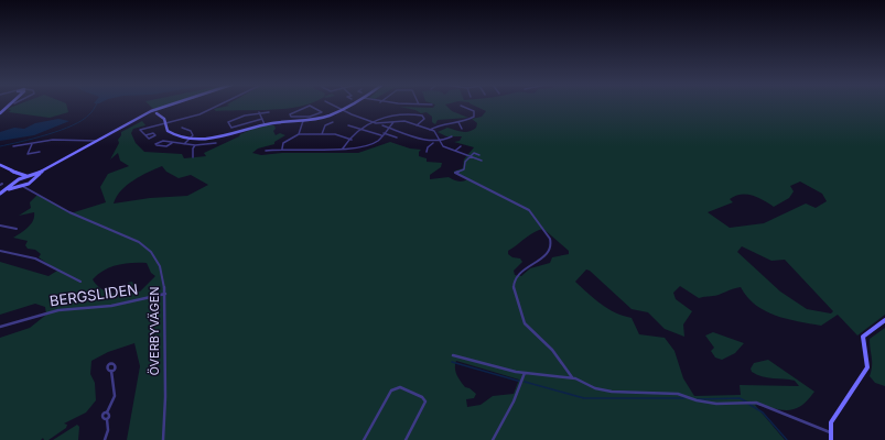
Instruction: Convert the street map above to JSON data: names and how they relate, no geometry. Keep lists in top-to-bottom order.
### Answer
{
  "streets": {
    "street": ["BERGSLIDEN", "ÖVERBYVÄGEN"]
  },
  "crossings": [
    ["BERGSLIDEN", "ÖVERBYVÄGEN"]
  ]
}
